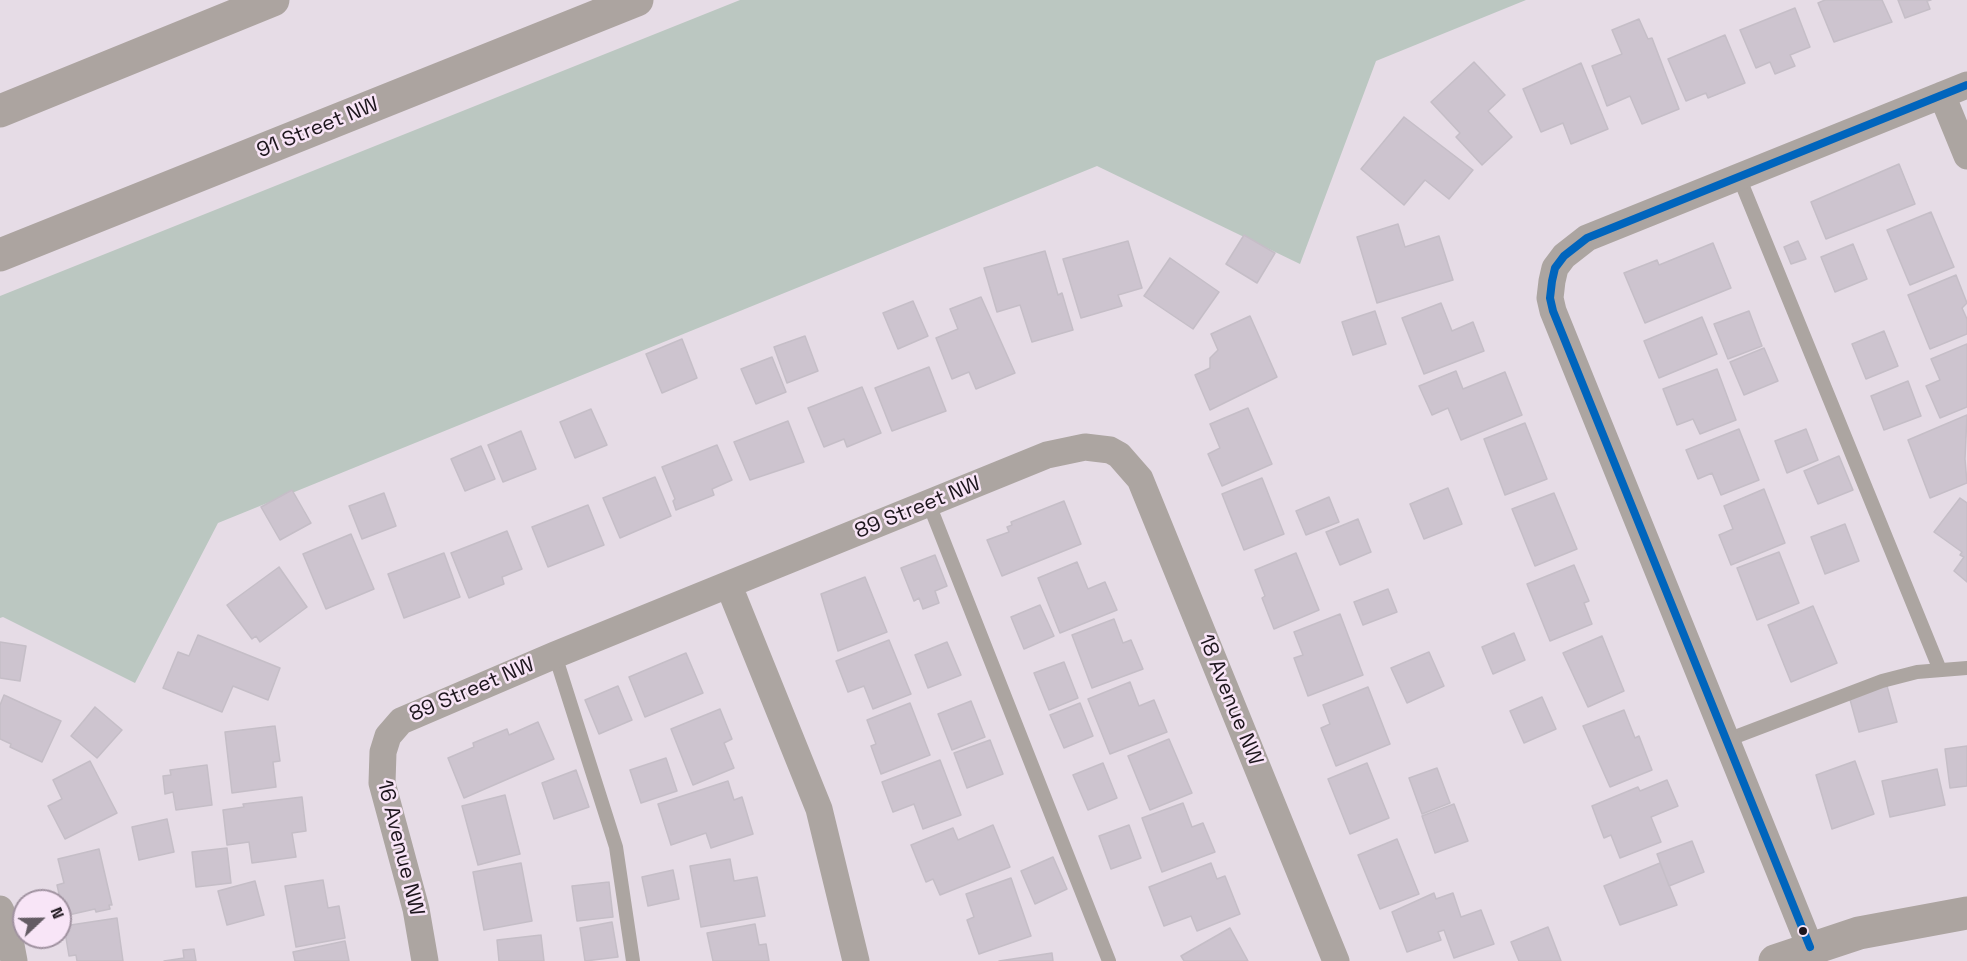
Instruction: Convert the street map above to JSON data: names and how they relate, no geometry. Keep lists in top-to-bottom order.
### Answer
{
  "streets": {
    "main road": ["91 Street NW"],
    "street": ["89 Street NW", "18 Avenue NW", "16 Avenue NW"]
  },
  "crossings": [
    ["89 Street NW", "18 Avenue NW"],
    ["89 Street NW", "16 Avenue NW"]
  ],
  "north": "right"
}
